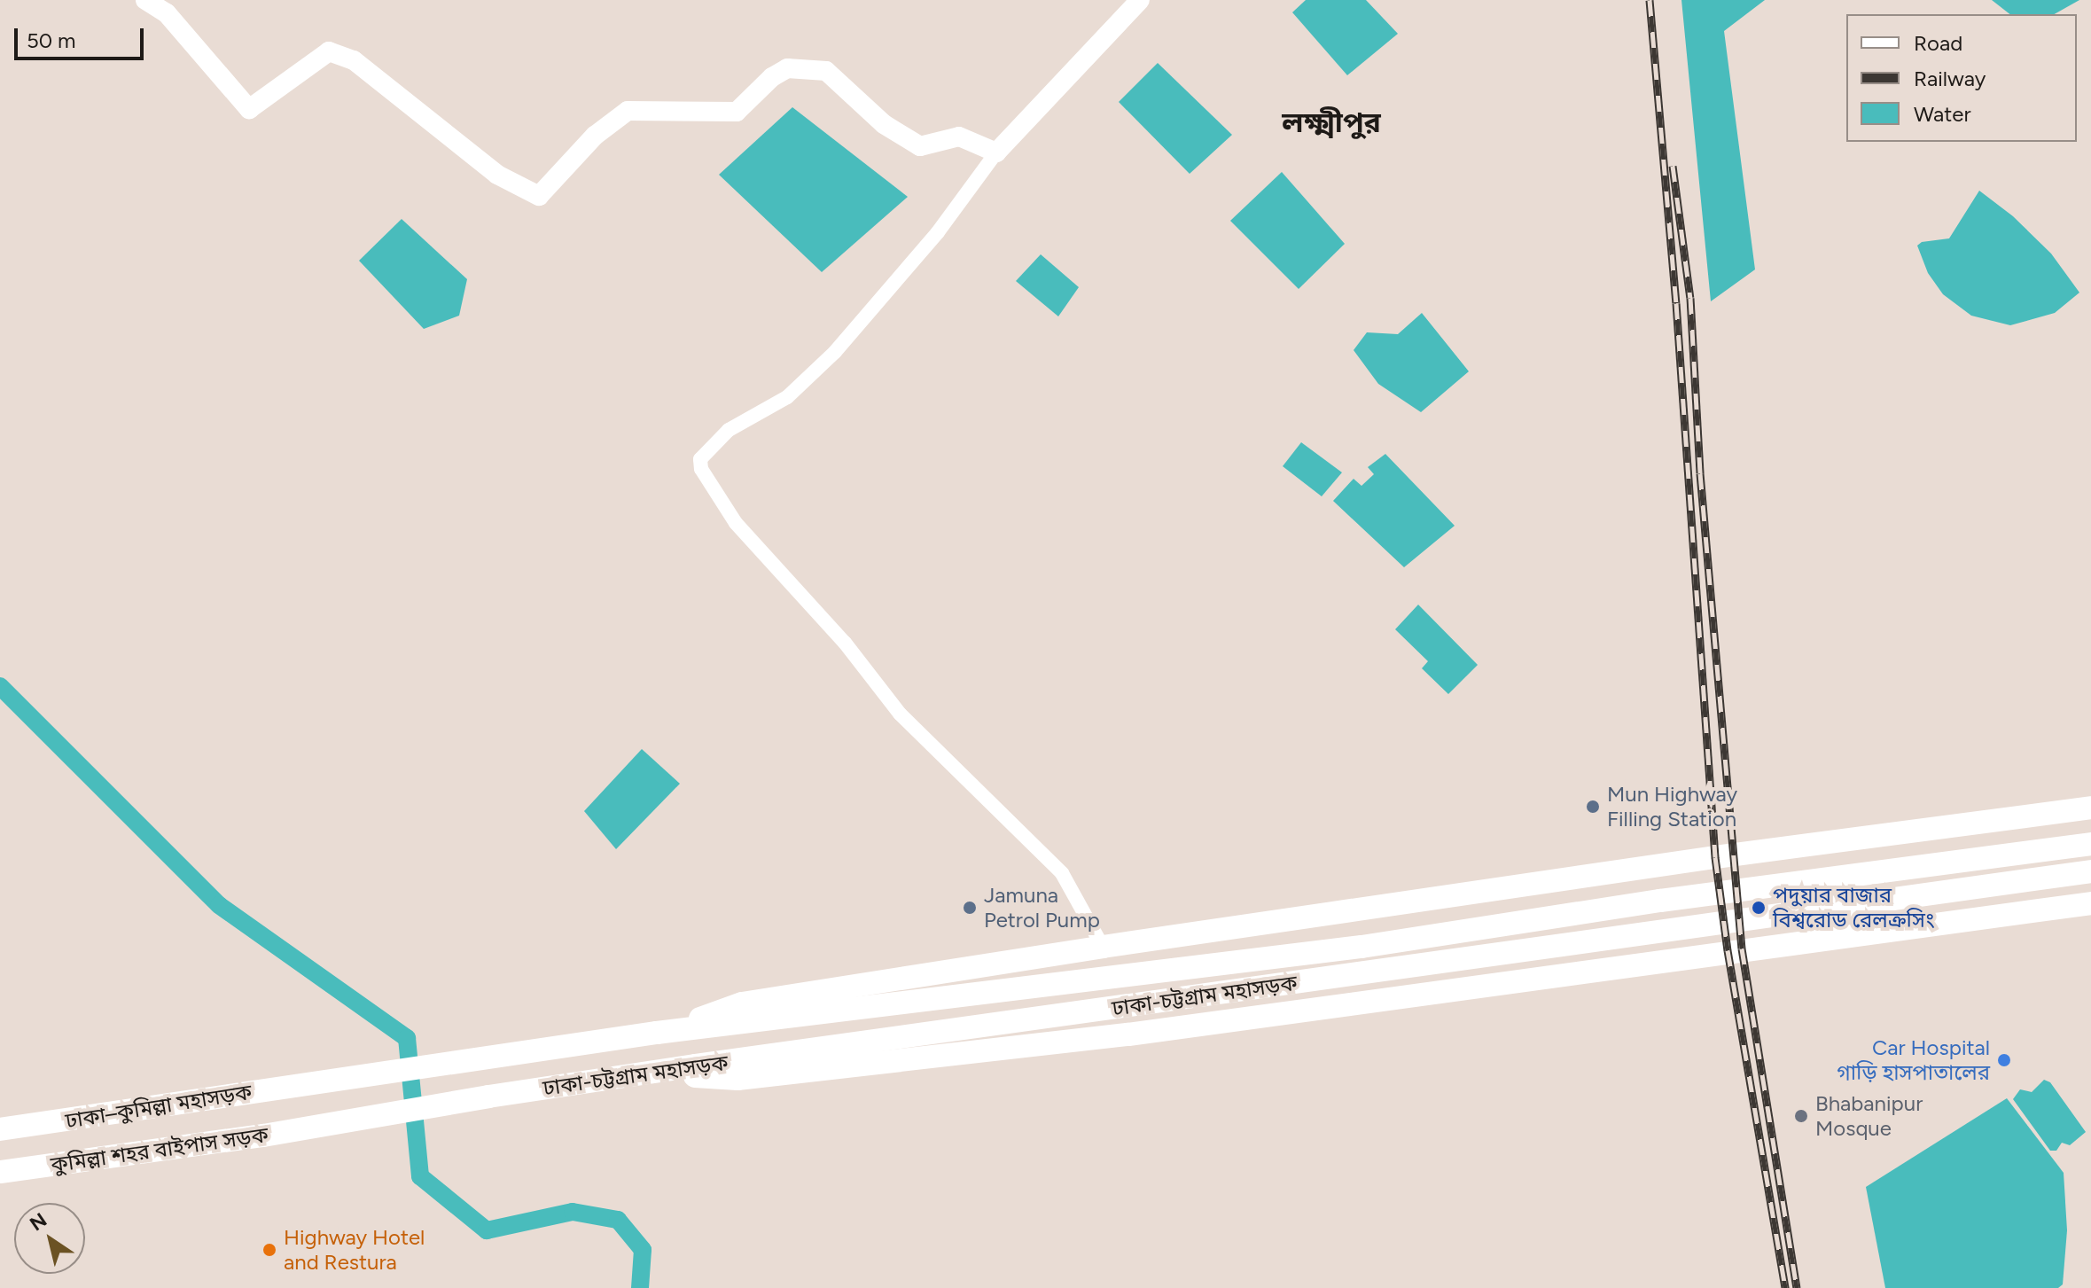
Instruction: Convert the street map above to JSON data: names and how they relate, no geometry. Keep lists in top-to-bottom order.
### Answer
{
  "streets": {
    "highway": ["ঢাকা-চট্টগ্রাম মহাসড়ক", "ঢাকা–কুমিল্লা মহাসড়ক", "কুমিল্লা শহর বাইপাস সড়ক"]
  },
  "crossings": [
    ["ঢাকা-চট্টগ্রাম মহাসড়ক", "ঢাকা–কুমিল্লা মহাসড়ক"],
    ["ঢাকা-চট্টগ্রাম মহাসড়ক", "কুমিল্লা শহর বাইপাস সড়ক"]
  ],
  "districts": ["লক্ষ্মীপুর"],
  "places": [
    "Mun Highway Filling Station",
    "Jamuna Petrol Pump",
    "পদুয়ার বাজার বিশ্বরোড রেলক্রসিং",
    "Car Hospital গাড়ি হাসপাতালের",
    "Bhabanipur Mosque",
    "Highway Hotel and Restura"
  ],
  "legend": ["Road", "Railway", "Water"],
  "scale_bar": "50 m",
  "north": "top left"
}
